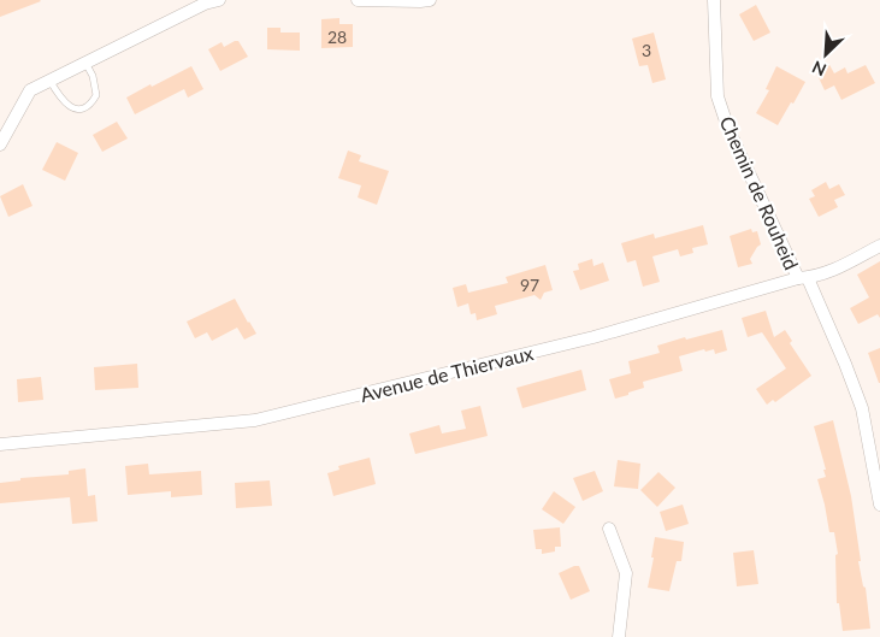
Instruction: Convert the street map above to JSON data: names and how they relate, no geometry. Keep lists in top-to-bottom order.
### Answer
{
  "streets": {
    "street": ["Chemin de Rouheid", "Avenue de Thiervaux"]
  },
  "crossings": [
    ["Chemin de Rouheid", "Avenue de Thiervaux"]
  ],
  "house_numbers": ["28", "3", "97"],
  "north": "bottom left"
}
